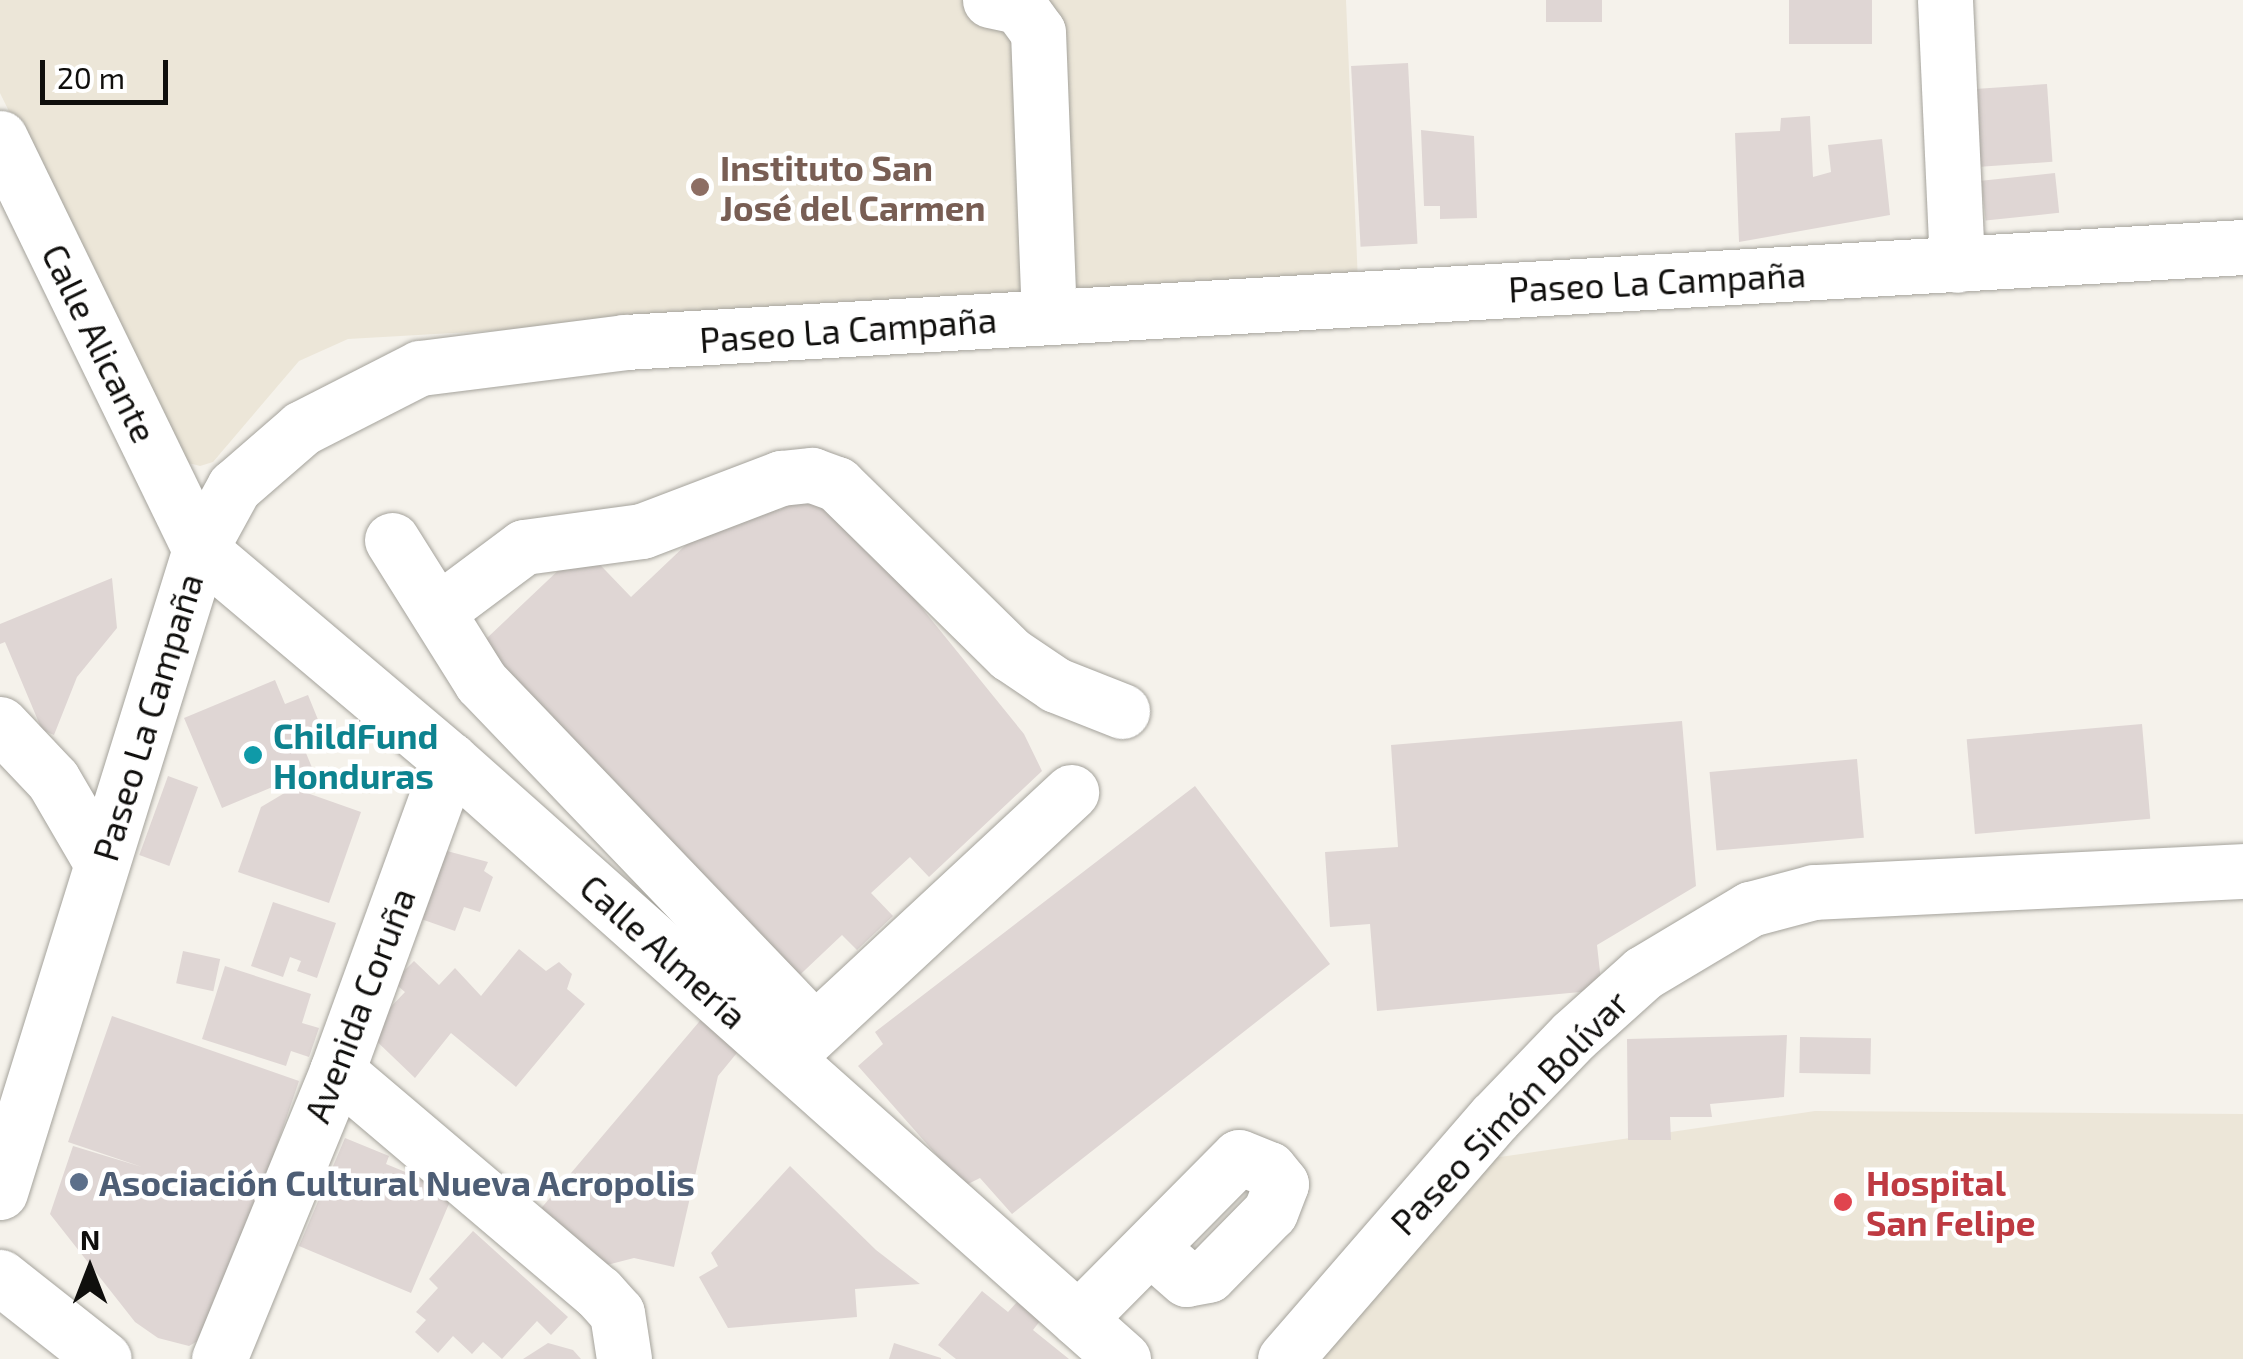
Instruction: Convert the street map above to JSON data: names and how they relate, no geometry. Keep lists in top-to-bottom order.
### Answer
{
  "streets": {
    "street": [
      "Paseo La Campaña",
      "Calle Alicante",
      "Calle Almería",
      "Avenida Coruña",
      "Paseo Simón Bolívar"
    ]
  },
  "crossings": [
    ["Paseo La Campaña", "Calle Alicante"],
    ["Paseo La Campaña", "Calle Almería"],
    ["Calle Alicante", "Calle Almería"],
    ["Calle Almería", "Avenida Coruña"]
  ],
  "places": [
    "Instituto San José del Carmen",
    "ChildFund Honduras",
    "Asociación Cultural Nueva Acropolis",
    "Hospital San Felipe"
  ],
  "scale_bar": "20 m",
  "north": "top"
}
